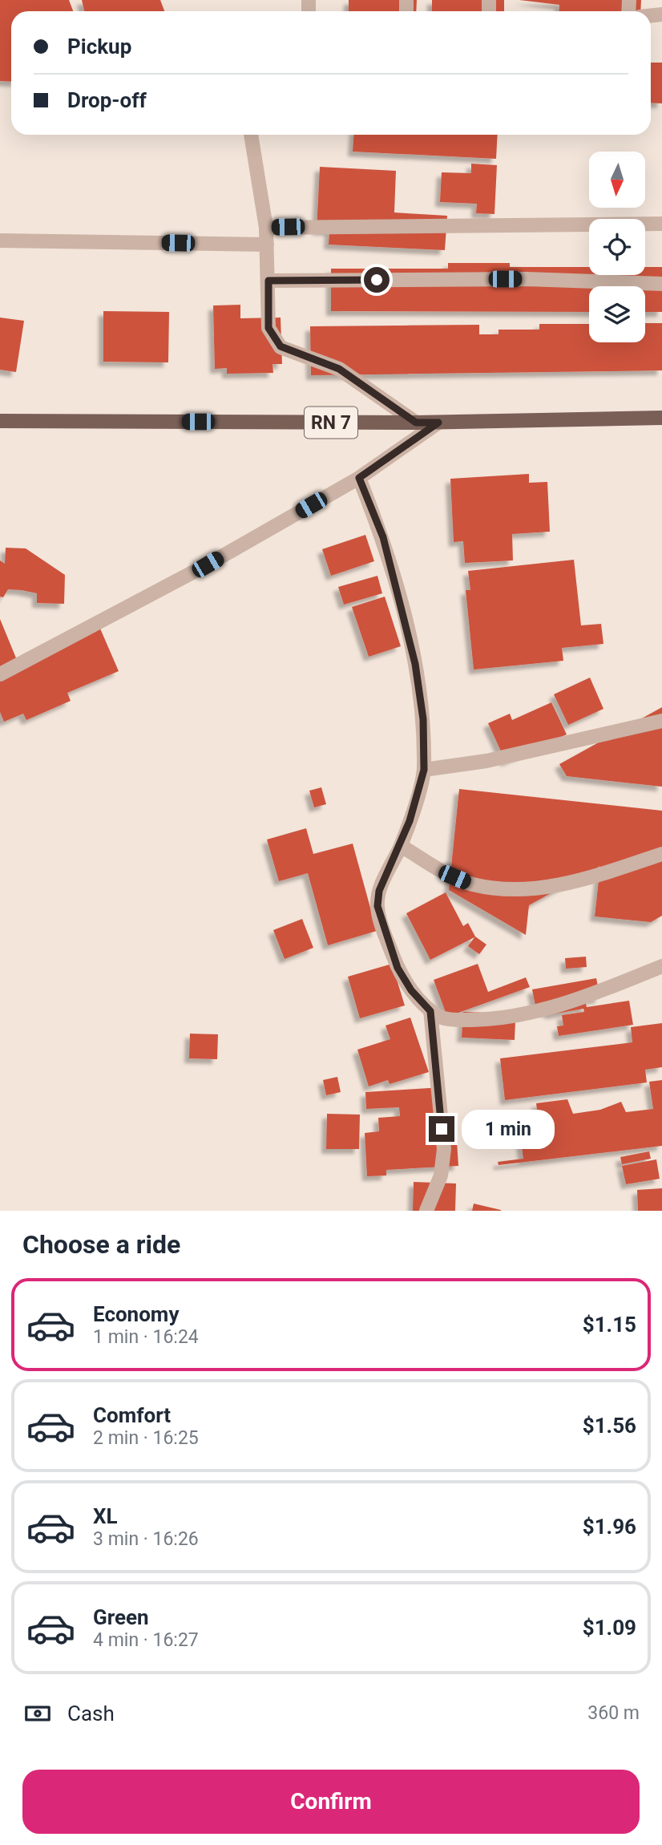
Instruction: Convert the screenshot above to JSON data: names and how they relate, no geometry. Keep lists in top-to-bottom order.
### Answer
{
  "streets": {
    "main road": ["RN 7"]
  },
  "north": "bottom",
  "page": {
    "banner": ["Pickup", "Drop-off"],
    "bubble": "1 min",
    "heading": "Choose a ride",
    "list": [
      {
        "name": "Economy",
        "note": "1 min · 16:24",
        "value": "$1.15"
      },
      {
        "name": "Comfort",
        "note": "2 min · 16:25",
        "value": "$1.56"
      },
      {
        "name": "XL",
        "note": "3 min · 16:26",
        "value": "$1.96"
      },
      {
        "name": "Green",
        "note": "4 min · 16:27",
        "value": "$1.09"
      }
    ],
    "pay": ["Cash", "360 m"],
    "buttons": "Confirm"
  }
}
